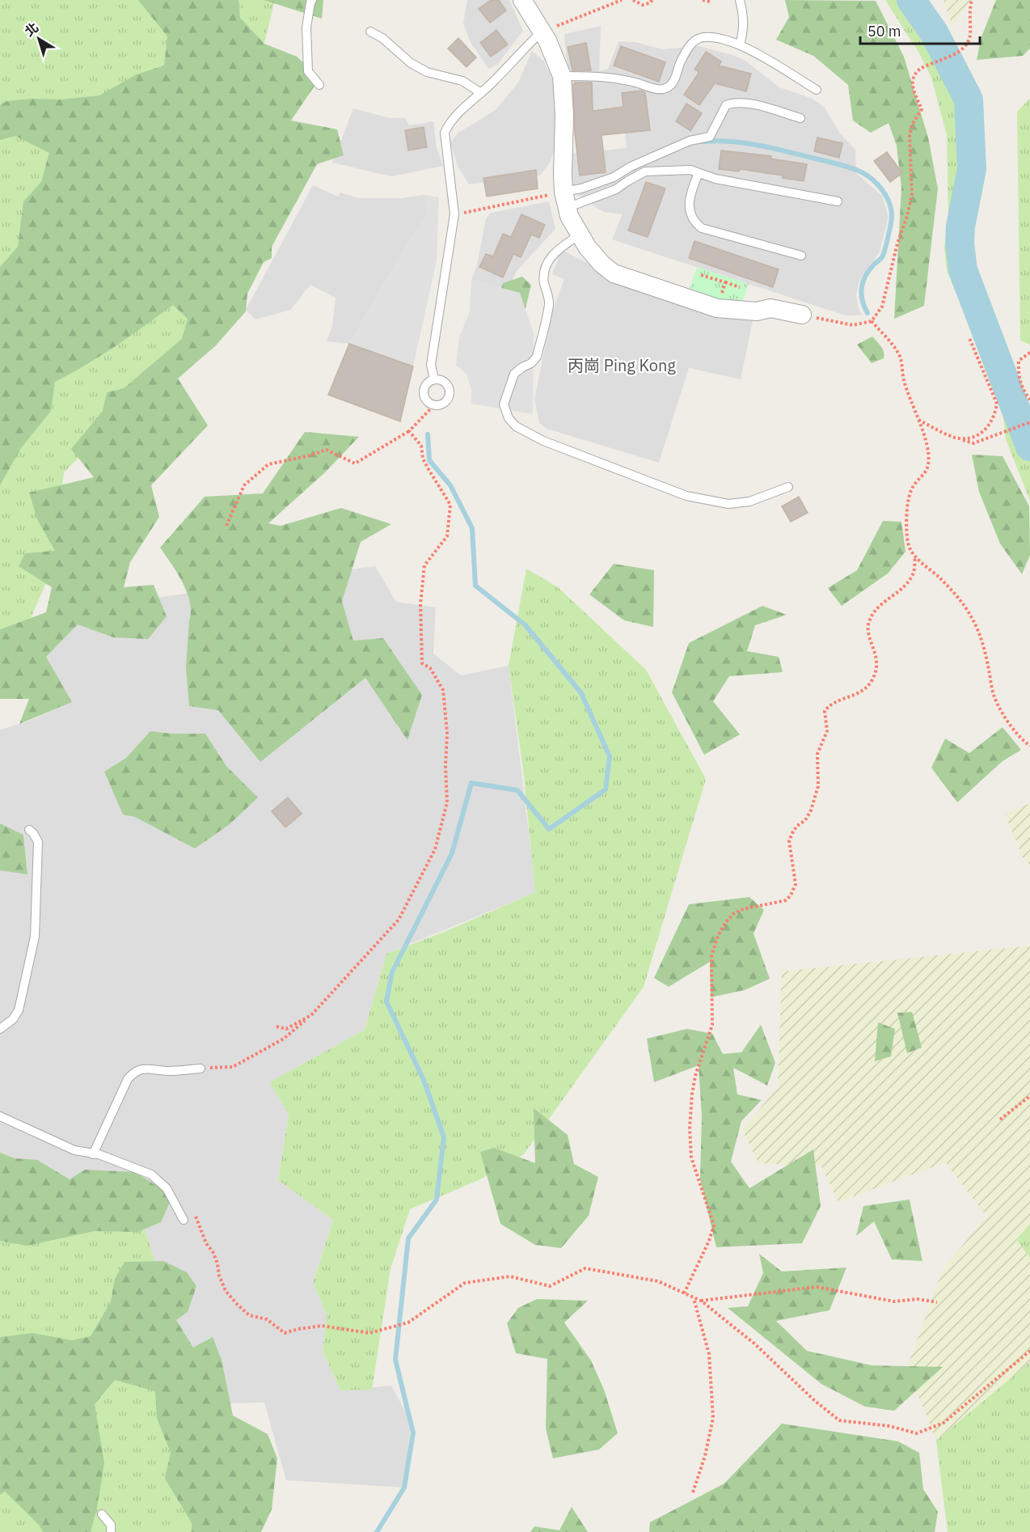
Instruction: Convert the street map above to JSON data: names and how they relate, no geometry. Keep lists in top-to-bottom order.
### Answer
{
  "districts": ["丙崗 Ping Kong"],
  "scale_bar": "50 m",
  "north": "top left"
}
